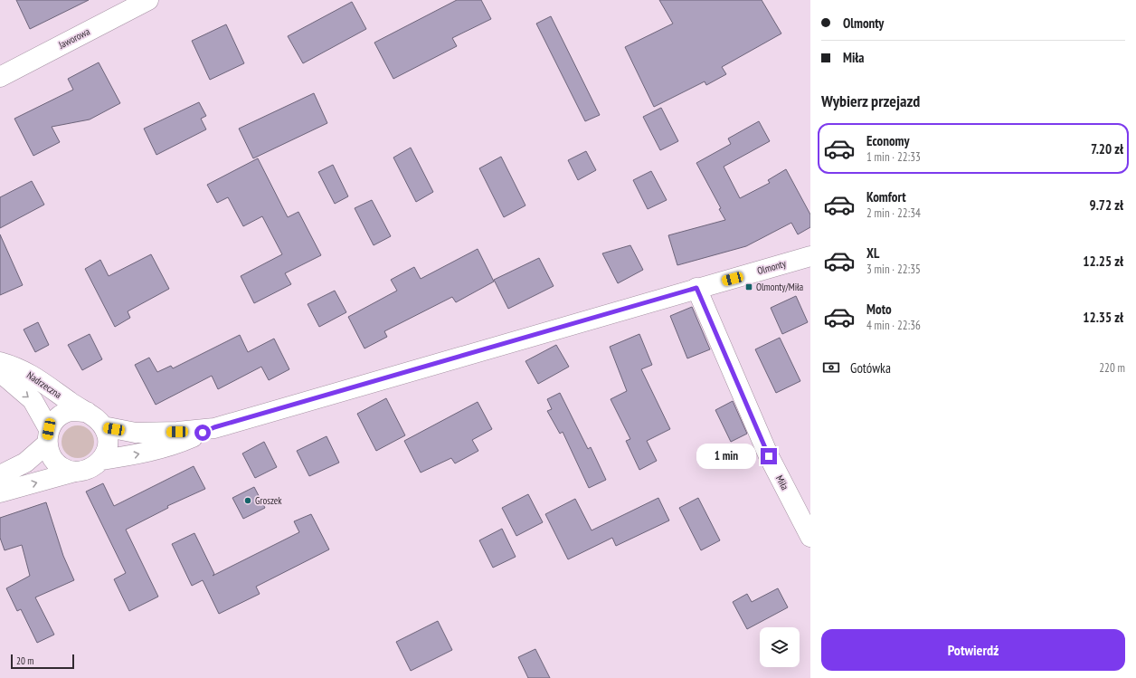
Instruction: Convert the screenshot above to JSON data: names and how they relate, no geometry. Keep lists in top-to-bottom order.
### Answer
{
  "streets": {
    "street": [
      "Jaworowa",
      "Olmonty",
      "Nadrzeczna",
      "Miła"
    ]
  },
  "crossings": [
    ["Olmonty", "Nadrzeczna"],
    ["Olmonty", "Miła"]
  ],
  "places": {
    "transit": ["Olmonty/Miła"],
    "other": ["Groszek"]
  },
  "scale_bar": "20 m",
  "page": {
    "banner": ["Olmonty", "Miła"],
    "heading": "Wybierz przejazd",
    "list": [
      {
        "name": "Economy",
        "note": "1 min · 22:33",
        "value": "7.20 zł"
      },
      {
        "name": "Komfort",
        "note": "2 min · 22:34",
        "value": "9.72 zł"
      },
      {
        "name": "XL",
        "note": "3 min · 22:35",
        "value": "12.25 zł"
      },
      {
        "name": "Moto",
        "note": "4 min · 22:36",
        "value": "12.35 zł"
      }
    ],
    "pay": ["Gotówka", "220 m"],
    "bubble": "1 min",
    "buttons": "Potwierdź",
    "scale": "20 m"
  }
}
